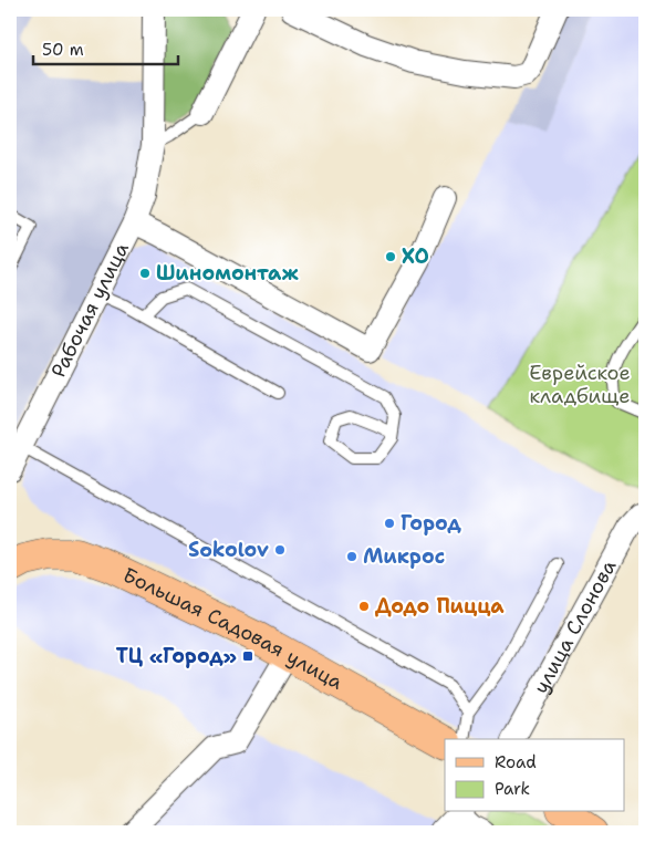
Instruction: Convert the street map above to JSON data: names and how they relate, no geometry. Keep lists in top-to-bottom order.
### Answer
{
  "streets": {
    "main road": ["Большая Садовая улица"],
    "street": ["Рабочая улица", "улица Слонова"]
  },
  "parks": ["Еврейское кладбище"],
  "places": {
    "other": [
      "ХО",
      "Шиномонтаж",
      "Город",
      "Sokolov",
      "Микрос",
      "Додо Пицца"
    ],
    "transit": ["ТЦ «Город»"]
  },
  "legend": ["Road", "Park"],
  "scale_bar": "50 m"
}
